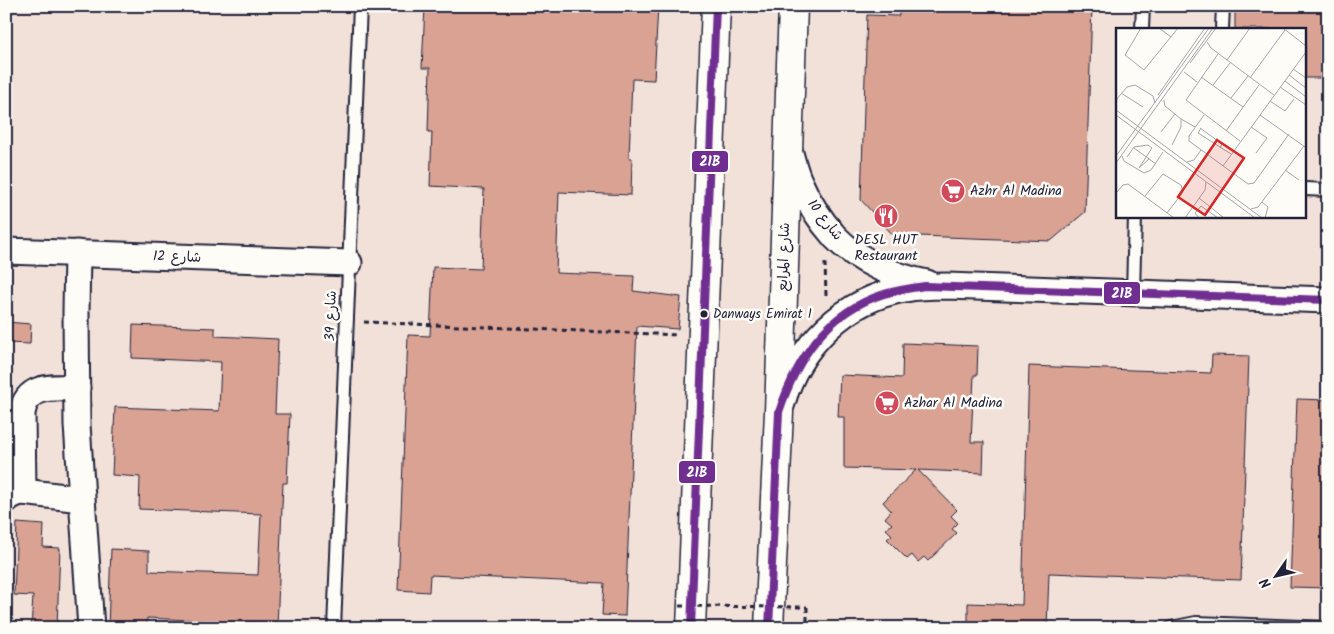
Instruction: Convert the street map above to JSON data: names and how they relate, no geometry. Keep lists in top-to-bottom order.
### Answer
{
  "streets": {
    "main road": ["شارع المرابع"],
    "street": ["شارع 10", "شارع 12"],
    "lane": ["شارع 39"]
  },
  "crossings": [
    ["شارع 10", "شارع المرابع"],
    ["شارع 12", "شارع 39"]
  ],
  "places": {
    "supermarket": ["Azhr Al Madina", "Azhar Al Madina"],
    "restaurant": ["DESL HUT Restaurant"],
    "other": ["Danways Emirat 1"]
  },
  "lines": ["transit line 21B"],
  "north": "bottom left"
}
